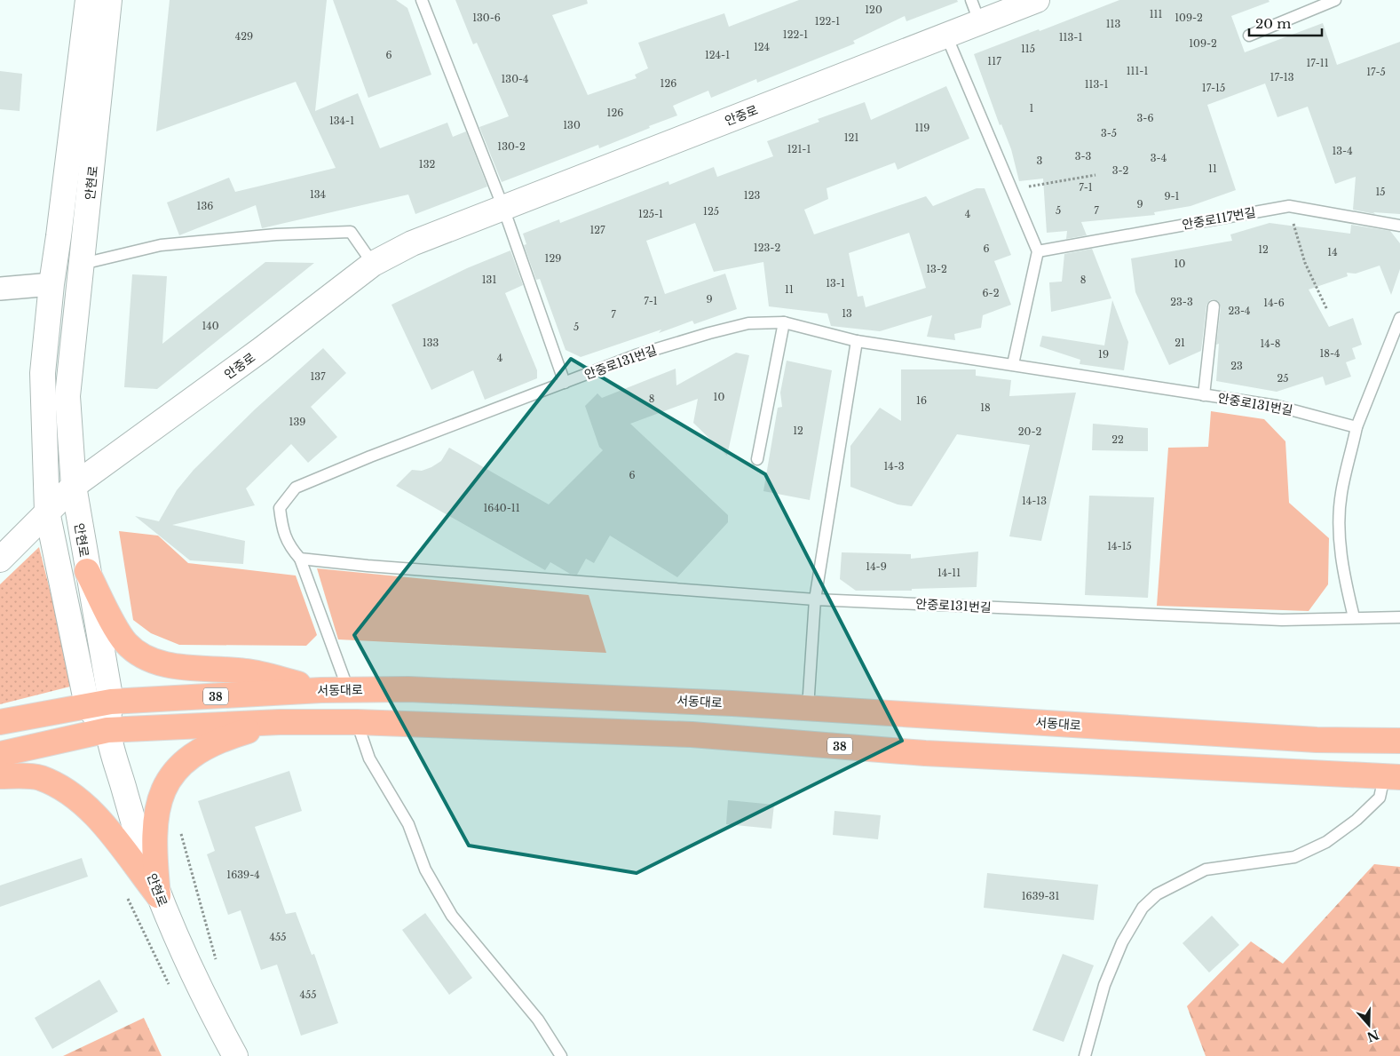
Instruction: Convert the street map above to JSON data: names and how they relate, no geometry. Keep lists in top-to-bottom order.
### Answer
{
  "streets": {
    "main road": [
      "안중로",
      "안현로",
      "서동대로",
      "38"
    ],
    "lane": ["안중로117번길", "안중로131번길"]
  },
  "crossings": [
    ["안중로", "안현로"],
    ["안현로", "서동대로"],
    ["안현로", "38"]
  ],
  "house_numbers": [
    "120",
    "111",
    "130-6",
    "109-2",
    "122-1",
    "113",
    "122-1",
    "429",
    "113-1",
    "109-2",
    "124",
    "115",
    "6",
    "124-1",
    "117",
    "17-11",
    "111-1",
    "17-5",
    "17-13",
    "130-4",
    "126",
    "113-1",
    "17-15",
    "1",
    "126",
    "3-6",
    "134-1",
    "130",
    "119",
    "3-5",
    "121",
    "130-2",
    "121-1",
    "13-4",
    "3-3",
    "3-4",
    "3",
    "132",
    "11",
    "3-2",
    "7-1",
    "15",
    "134",
    "123",
    "9-1",
    "9",
    "136",
    "5",
    "7",
    "125",
    "125-1",
    "4",
    "127",
    "123-2",
    "6",
    "12",
    "14",
    "129",
    "10",
    "13-2",
    "131",
    "8",
    "13-1",
    "11",
    "6-2",
    "9",
    "7-1",
    "23-3",
    "14-6",
    "23-4",
    "13",
    "7",
    "140",
    "5",
    "133",
    "21",
    "14-8",
    "18-4",
    "19",
    "4",
    "23",
    "137",
    "25",
    "10",
    "8",
    "16",
    "18",
    "139",
    "12",
    "20-2",
    "22",
    "14-3",
    "6",
    "14-13",
    "1640-11",
    "14-15",
    "14-9",
    "14-11",
    "1639-4",
    "1639-31",
    "455",
    "455"
  ],
  "scale_bar": "20 m",
  "north": "bottom"
}
